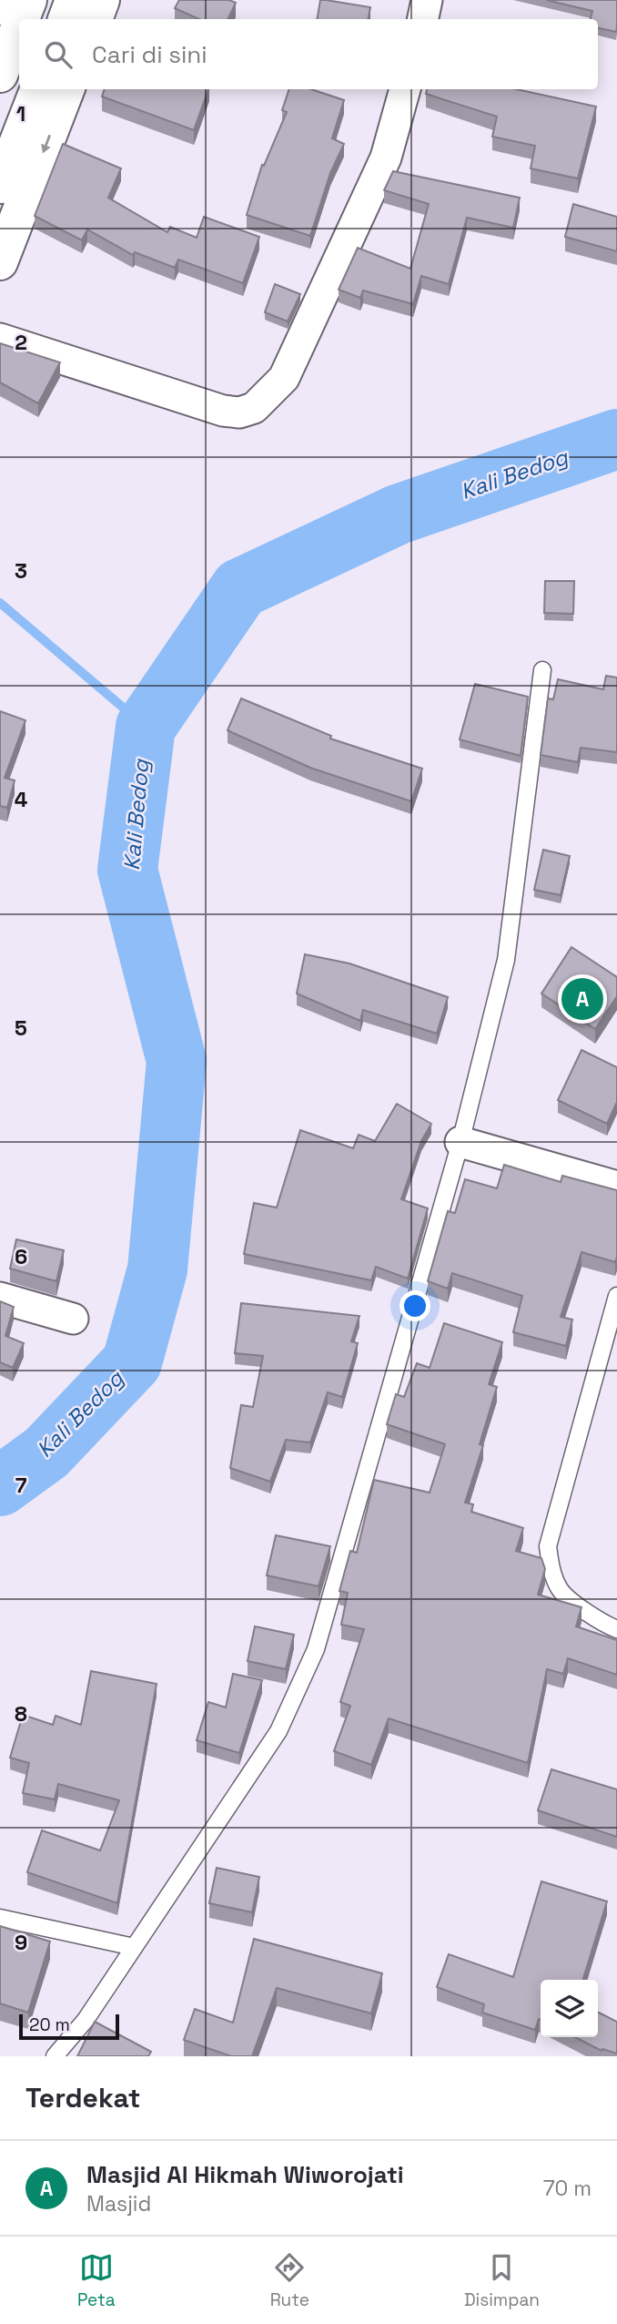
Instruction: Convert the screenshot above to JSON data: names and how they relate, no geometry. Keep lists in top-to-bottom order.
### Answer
{
  "water": ["Kali Bedog"],
  "scale_bar": "20 m",
  "page": {
    "search": "Cari di sini",
    "pins": "A",
    "scale": "20 m",
    "heading": "Terdekat",
    "list": [
      {
        "mark": "A",
        "name": "Masjid Al Hikmah Wiworojati",
        "note": "Masjid",
        "value": "70 m"
      }
    ],
    "nav": ["Peta", "Rute", "Disimpan"]
  },
  "grid": {
    "rows": [
      "1",
      "2",
      "3",
      "4",
      "5",
      "6",
      "7",
      "8",
      "9"
    ]
  }
}
